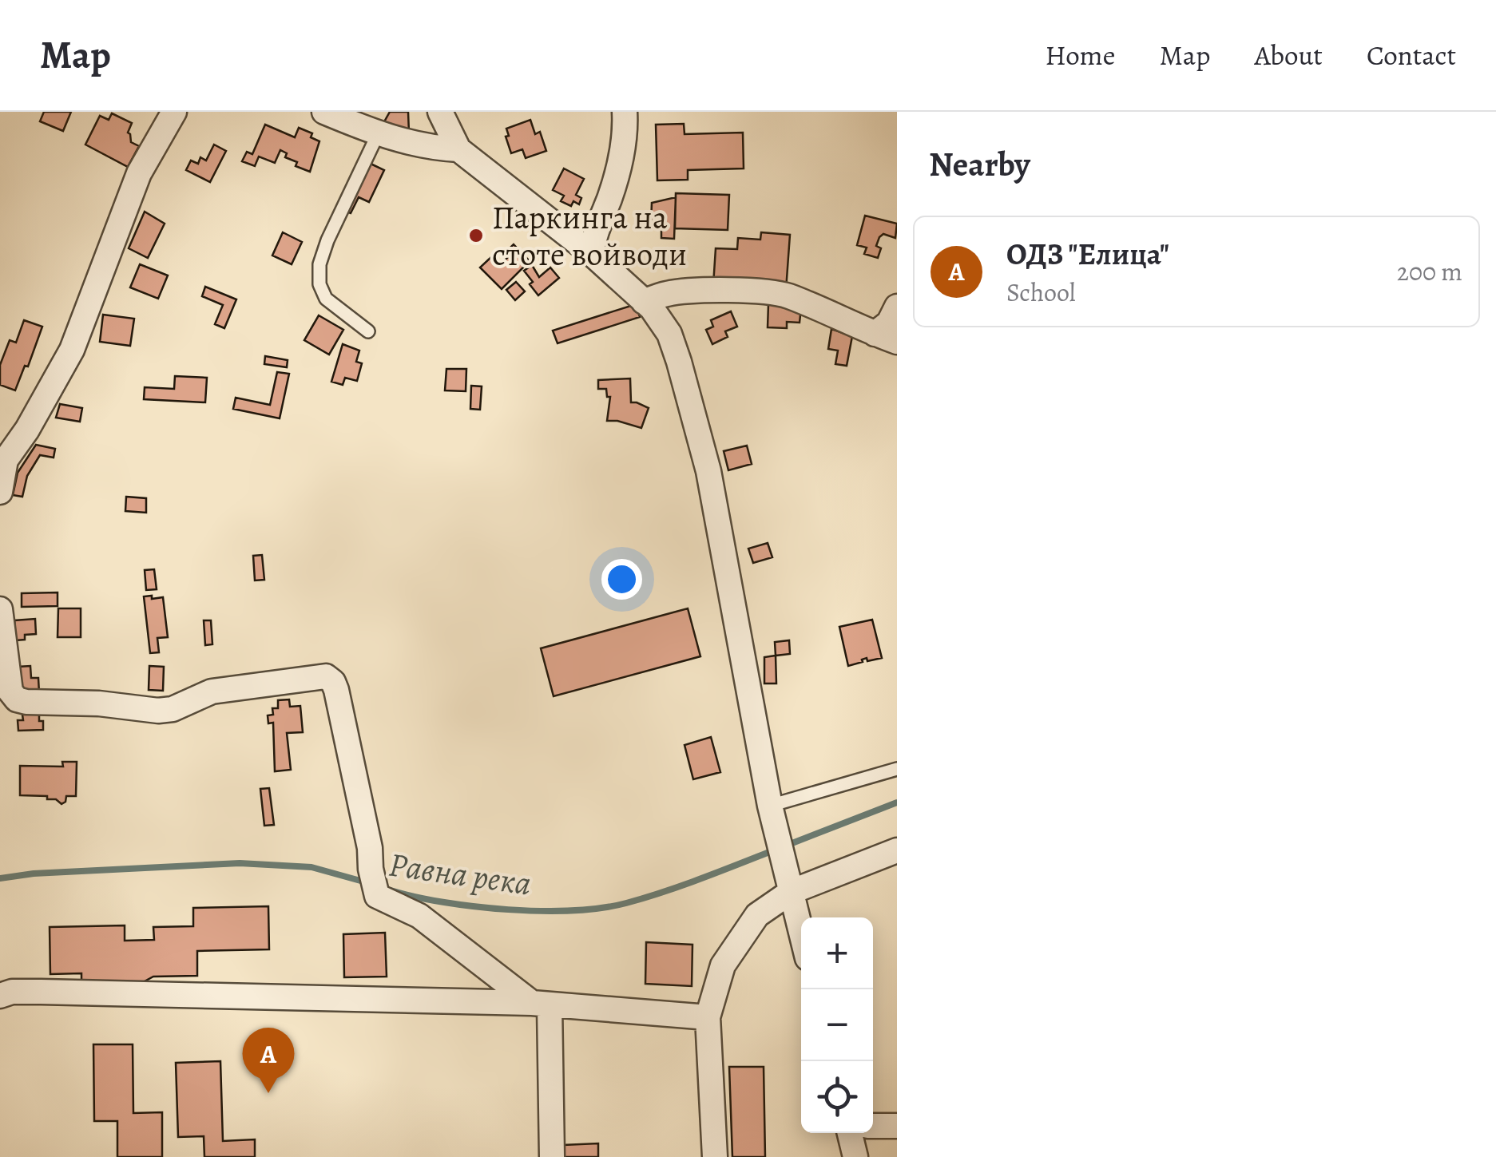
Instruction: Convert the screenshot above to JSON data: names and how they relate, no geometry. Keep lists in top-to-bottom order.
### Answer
{
  "water": ["Равна река"],
  "places": ["Паркинга на стоте войводи"],
  "page": {
    "header": "Map",
    "nav": [
      "Home",
      "Map",
      "About",
      "Contact"
    ],
    "heading": "Nearby",
    "list": [
      {
        "mark": "A",
        "name": "ОДЗ \"Елица\"",
        "note": "School",
        "value": "200 m"
      }
    ],
    "map_buttons": ["+", "−"],
    "pins": "A"
  }
}
